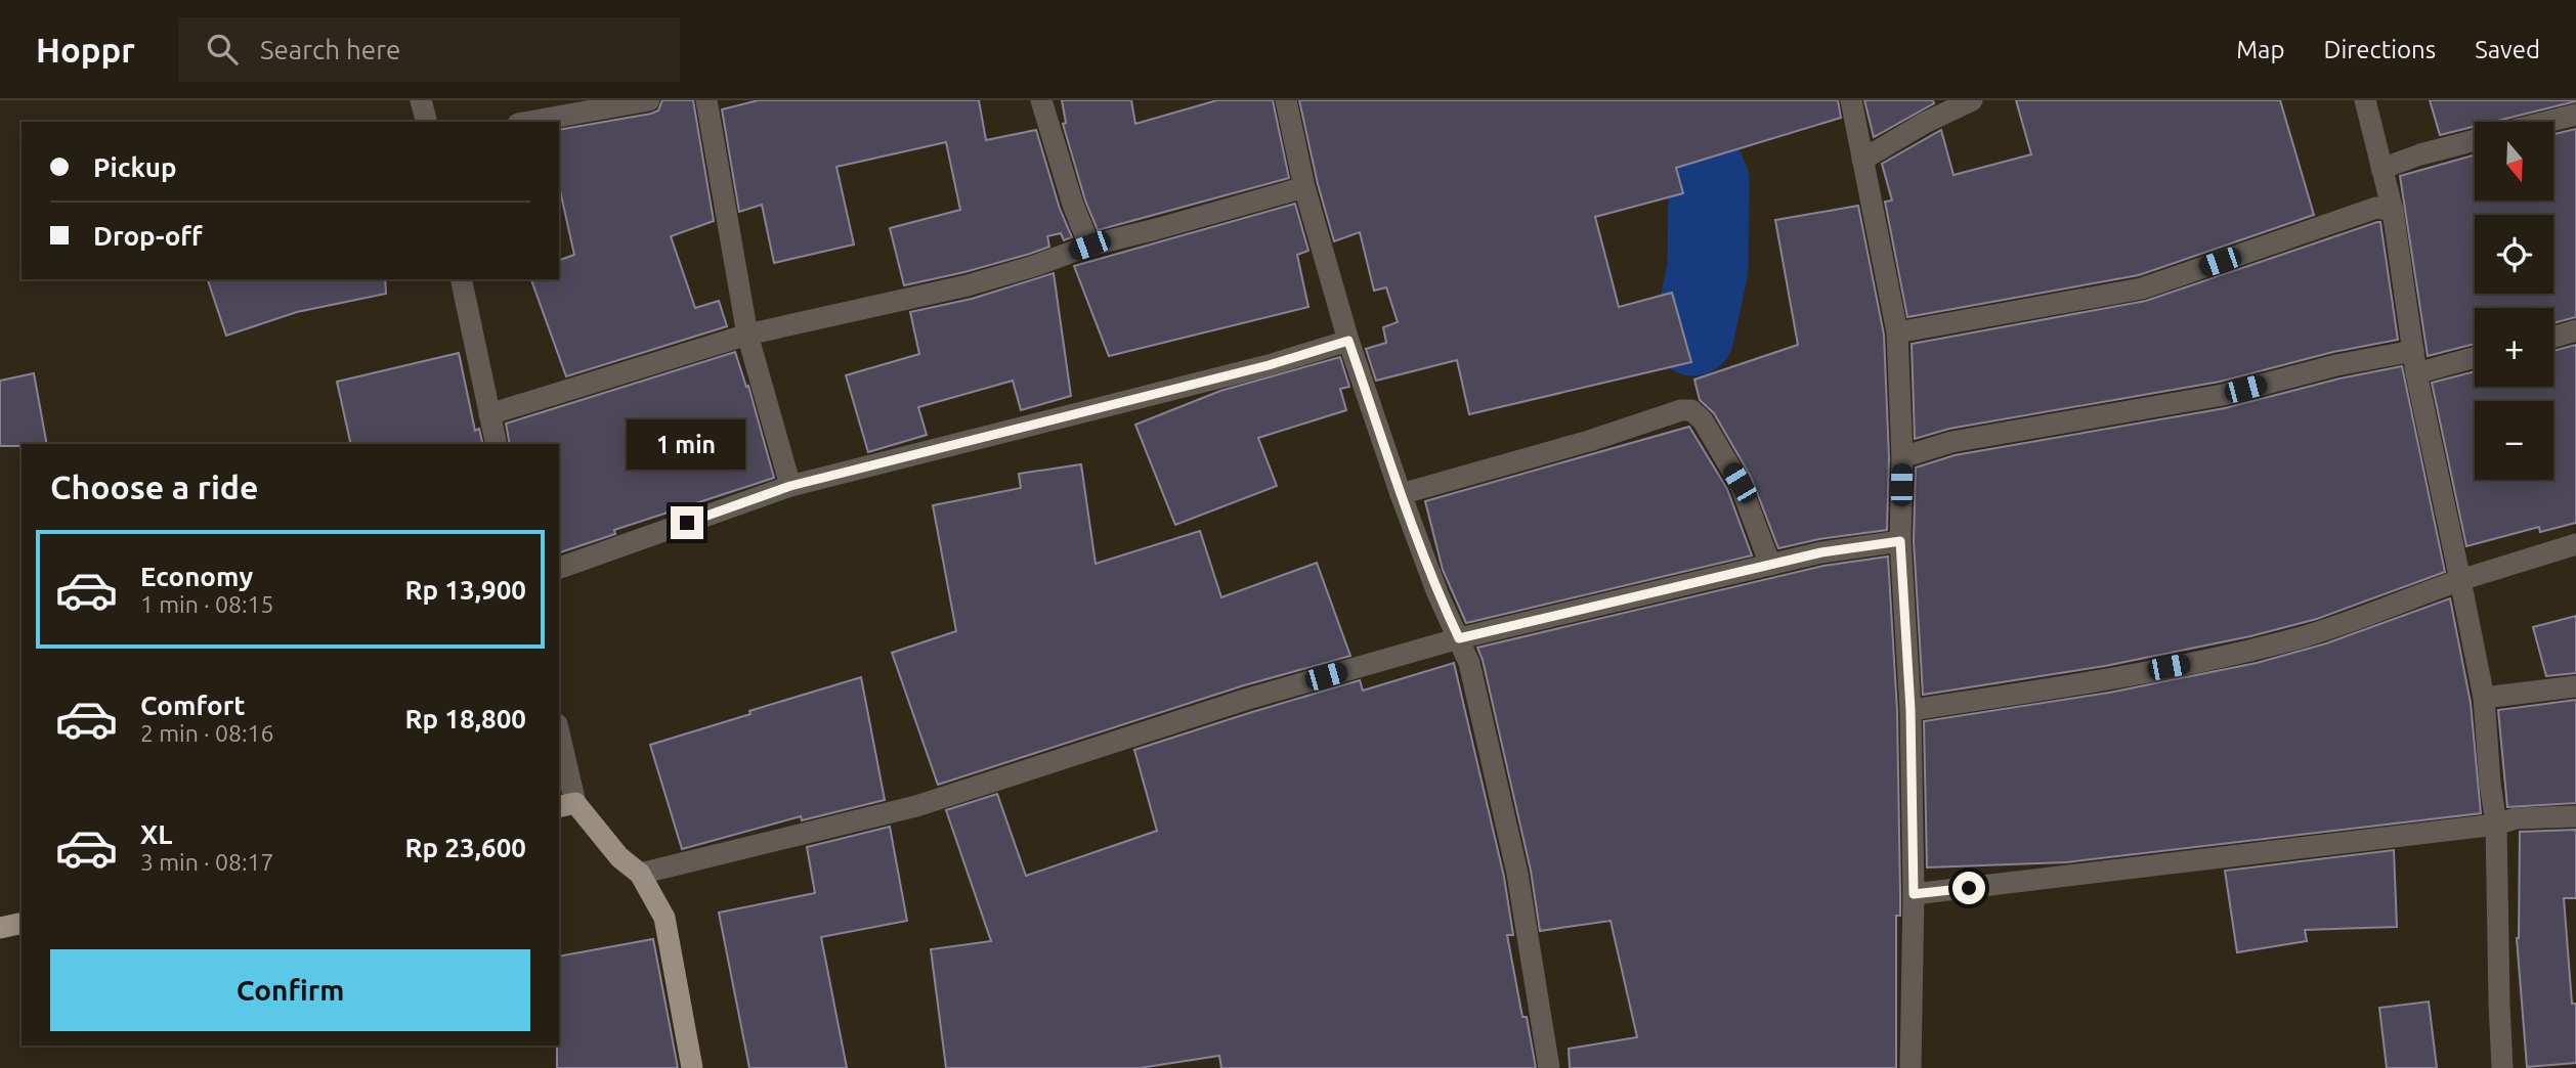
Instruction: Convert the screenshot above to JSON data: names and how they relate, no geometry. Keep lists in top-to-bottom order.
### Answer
{
  "north": "bottom",
  "page": {
    "header": "Hoppr",
    "search": "Search here",
    "nav": ["Map", "Directions", "Saved"],
    "map_buttons": ["+", "−"],
    "banner": ["Pickup", "Drop-off"],
    "bubble": "1 min",
    "heading": "Choose a ride",
    "list": [
      {
        "name": "Economy",
        "note": "1 min · 08:15",
        "value": "Rp 13,900"
      },
      {
        "name": "Comfort",
        "note": "2 min · 08:16",
        "value": "Rp 18,800"
      },
      {
        "name": "XL",
        "note": "3 min · 08:17",
        "value": "Rp 23,600"
      }
    ],
    "buttons": "Confirm"
  }
}
